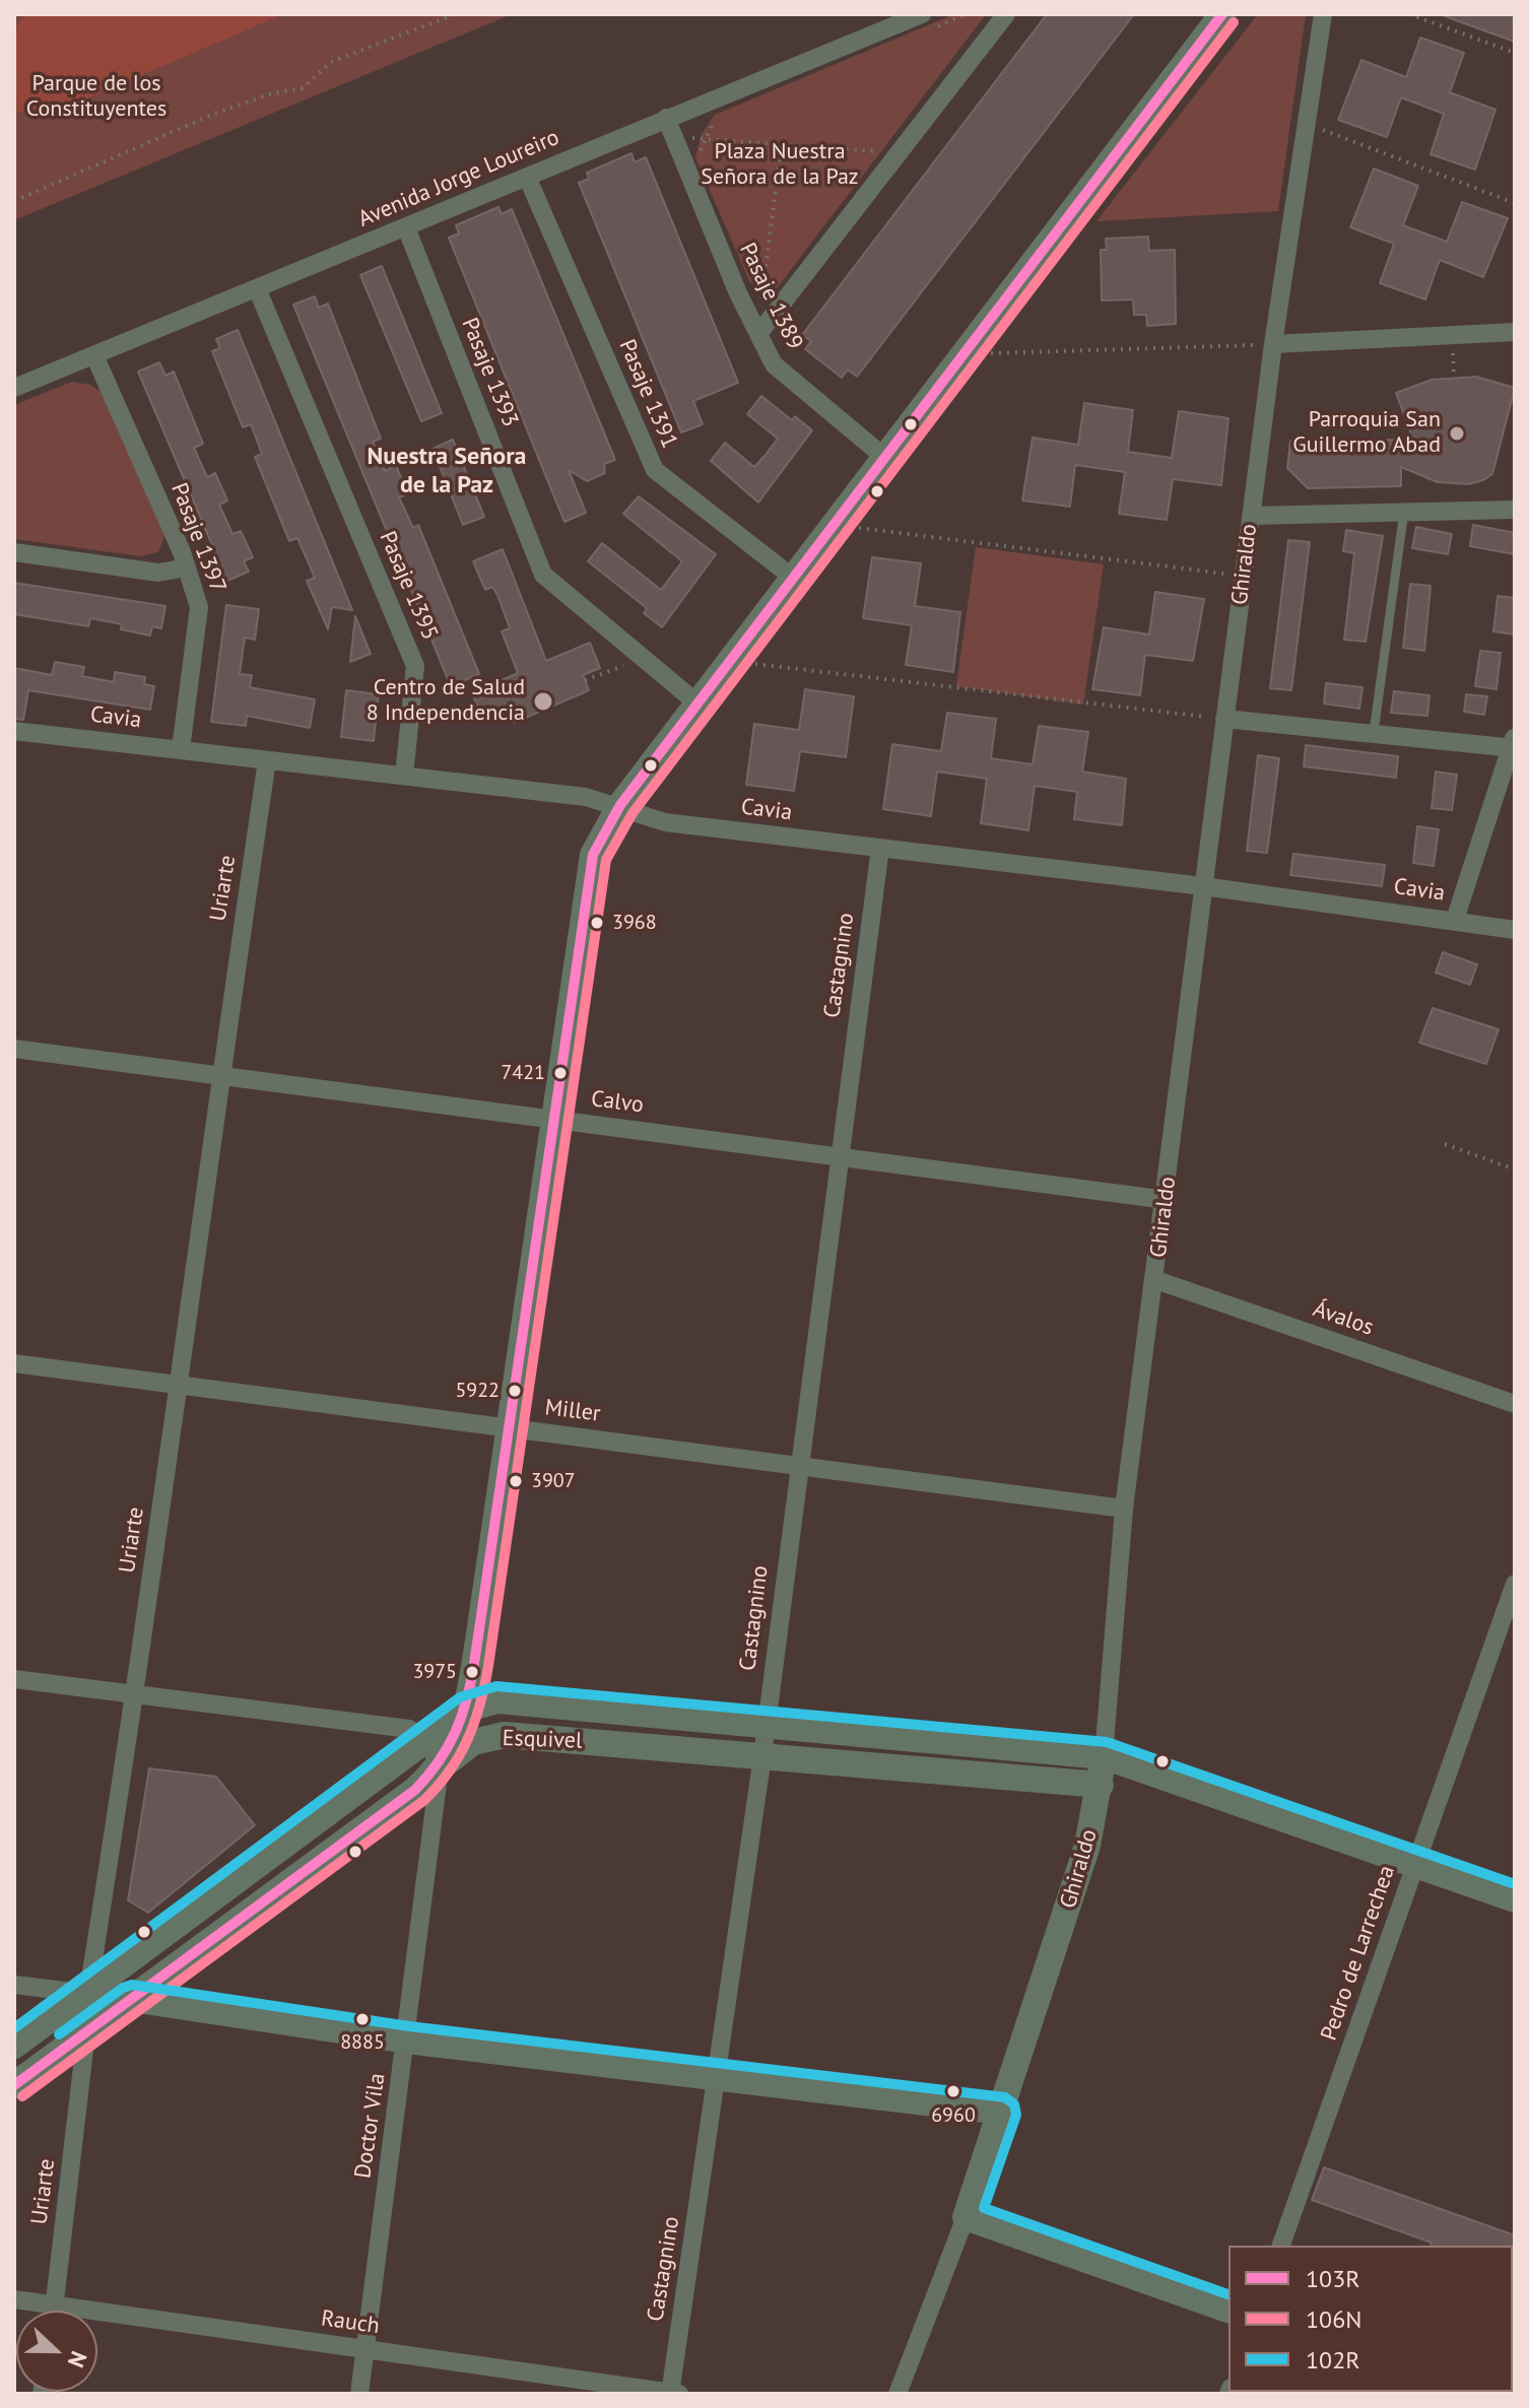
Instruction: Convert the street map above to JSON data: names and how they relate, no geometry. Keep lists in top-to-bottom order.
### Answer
{
  "streets": {
    "street": [
      "Avenida Jorge Loureiro",
      "Pasaje 1389",
      "Pasaje 1393",
      "Pasaje 1391",
      "Pasaje 1397",
      "Ghiraldo",
      "Pasaje 1395",
      "Cavia",
      "Uriarte",
      "Castagnino",
      "Calvo",
      "Ávalos",
      "Miller",
      "Esquivel",
      "Pedro de Larrechea",
      "Doctor Vila",
      "Rauch"
    ]
  },
  "crossings": [
    ["Avenida Jorge Loureiro", "Pasaje 1389"],
    ["Avenida Jorge Loureiro", "Pasaje 1393"],
    ["Avenida Jorge Loureiro", "Pasaje 1391"],
    ["Avenida Jorge Loureiro", "Pasaje 1397"],
    ["Avenida Jorge Loureiro", "Pasaje 1395"],
    ["Pasaje 1397", "Cavia"],
    ["Ghiraldo", "Cavia"],
    ["Ghiraldo", "Calvo"],
    ["Ghiraldo", "Ávalos"],
    ["Ghiraldo", "Miller"],
    ["Ghiraldo", "Esquivel"],
    ["Pasaje 1395", "Cavia"],
    ["Cavia", "Uriarte"],
    ["Cavia", "Castagnino"],
    ["Uriarte", "Calvo"],
    ["Uriarte", "Miller"],
    ["Uriarte", "Esquivel"],
    ["Uriarte", "Rauch"],
    ["Castagnino", "Calvo"],
    ["Castagnino", "Miller"],
    ["Castagnino", "Esquivel"],
    ["Castagnino", "Rauch"],
    ["Esquivel", "Pedro de Larrechea"],
    ["Esquivel", "Doctor Vila"],
    ["Doctor Vila", "Rauch"]
  ],
  "districts": ["Nuestra Señora de la Paz"],
  "parks": ["Parque de los Constituyentes", "Plaza Nuestra Señora de la Paz"],
  "places": [
    "Parroquia San Guillermo Abad",
    "Centro de Salud 8 Independencia",
    "3968",
    "7421",
    "5922",
    "3907",
    "3975",
    "8885",
    "6960"
  ],
  "lines": ["transit line 103R", "transit line 106N", "transit line 102R"],
  "legend": ["103R", "106N", "102R"],
  "north": "right"
}
